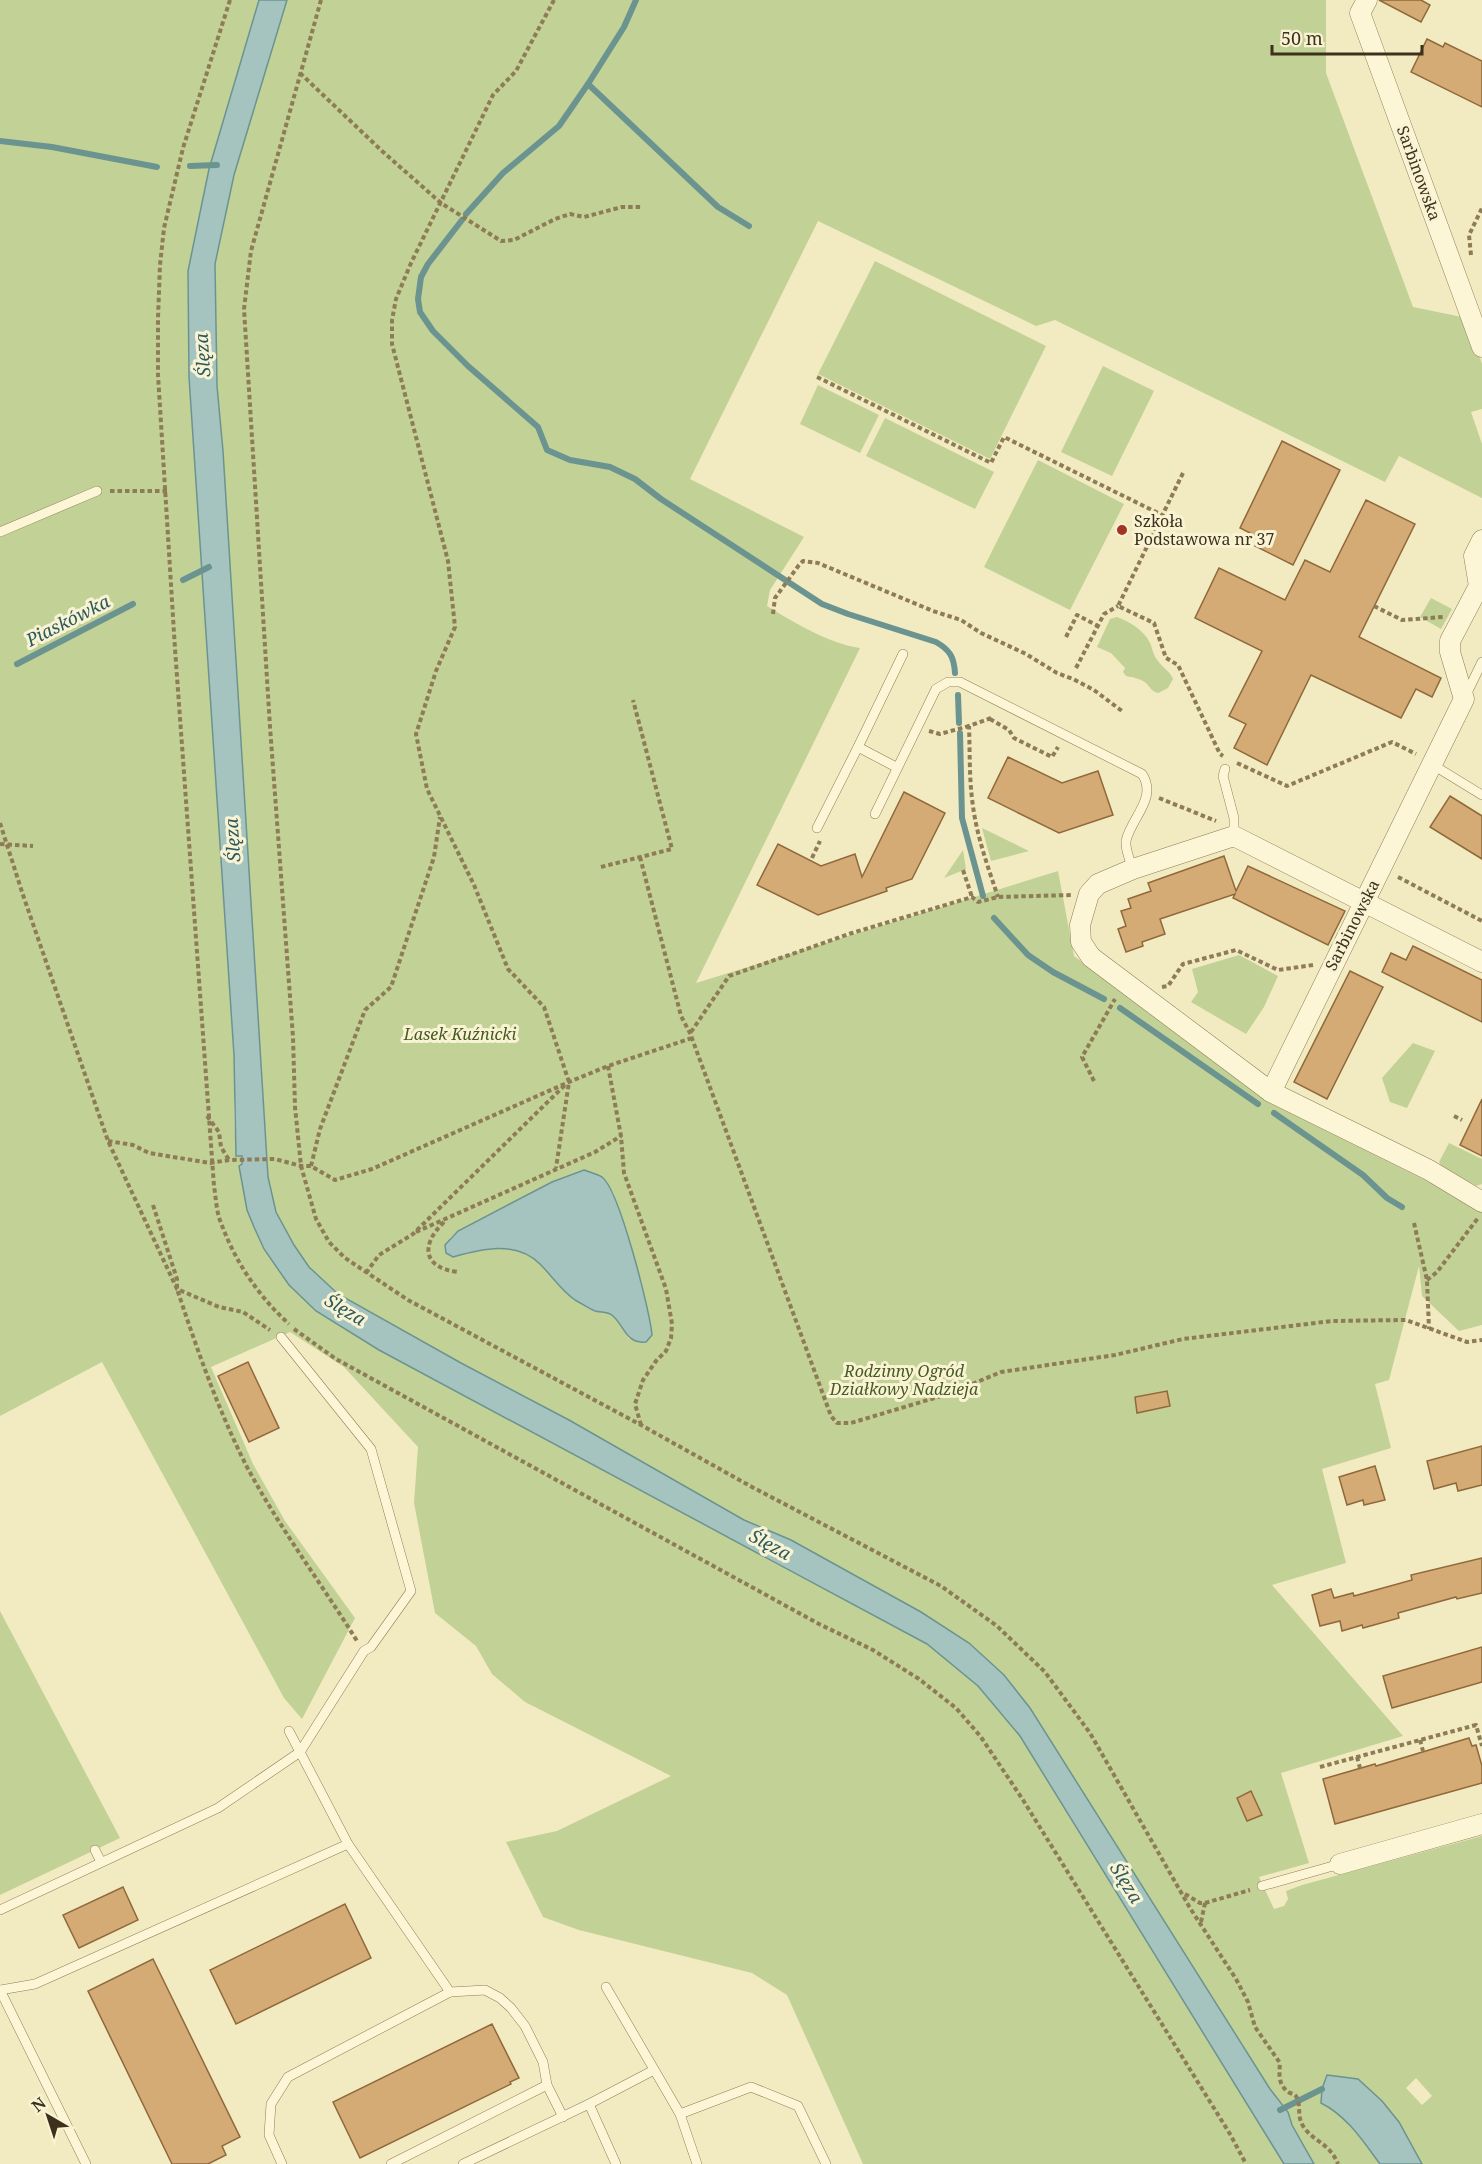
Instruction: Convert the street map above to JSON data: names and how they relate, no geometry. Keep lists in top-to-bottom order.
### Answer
{
  "streets": {
    "street": ["Sarbinowska"]
  },
  "water": ["Ślęza", "Piaskówka"],
  "parks": ["Lasek Kuźnicki", "Rodzinny Ogród Działkowy Nadzieja"],
  "places": ["Szkoła Podstawowa nr 37"],
  "scale_bar": "50 m",
  "north": "top left"
}
